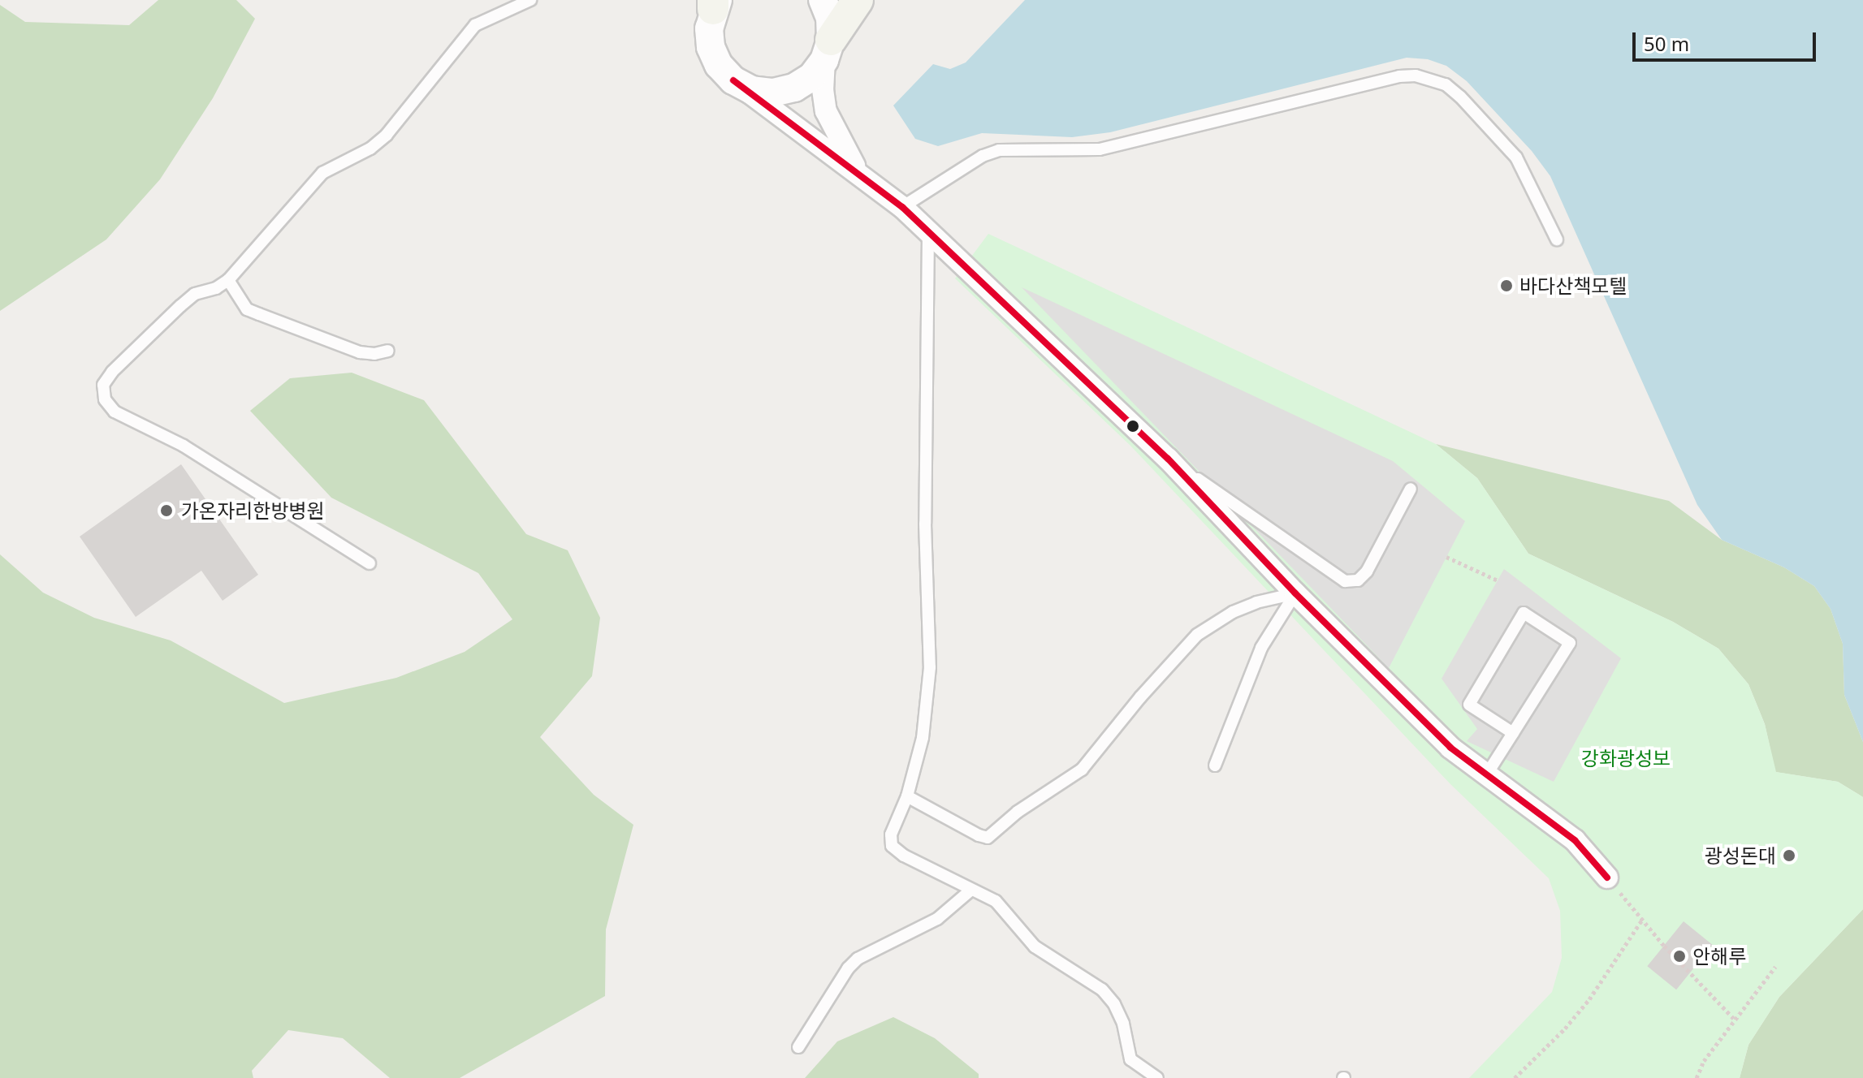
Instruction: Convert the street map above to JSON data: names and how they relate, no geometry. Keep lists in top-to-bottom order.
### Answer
{
  "parks": ["강화광성보"],
  "places": [
    "바다산책모텔",
    "가온자리한방병원",
    "광성돈대",
    "안해루"
  ],
  "scale_bar": "50 m"
}
